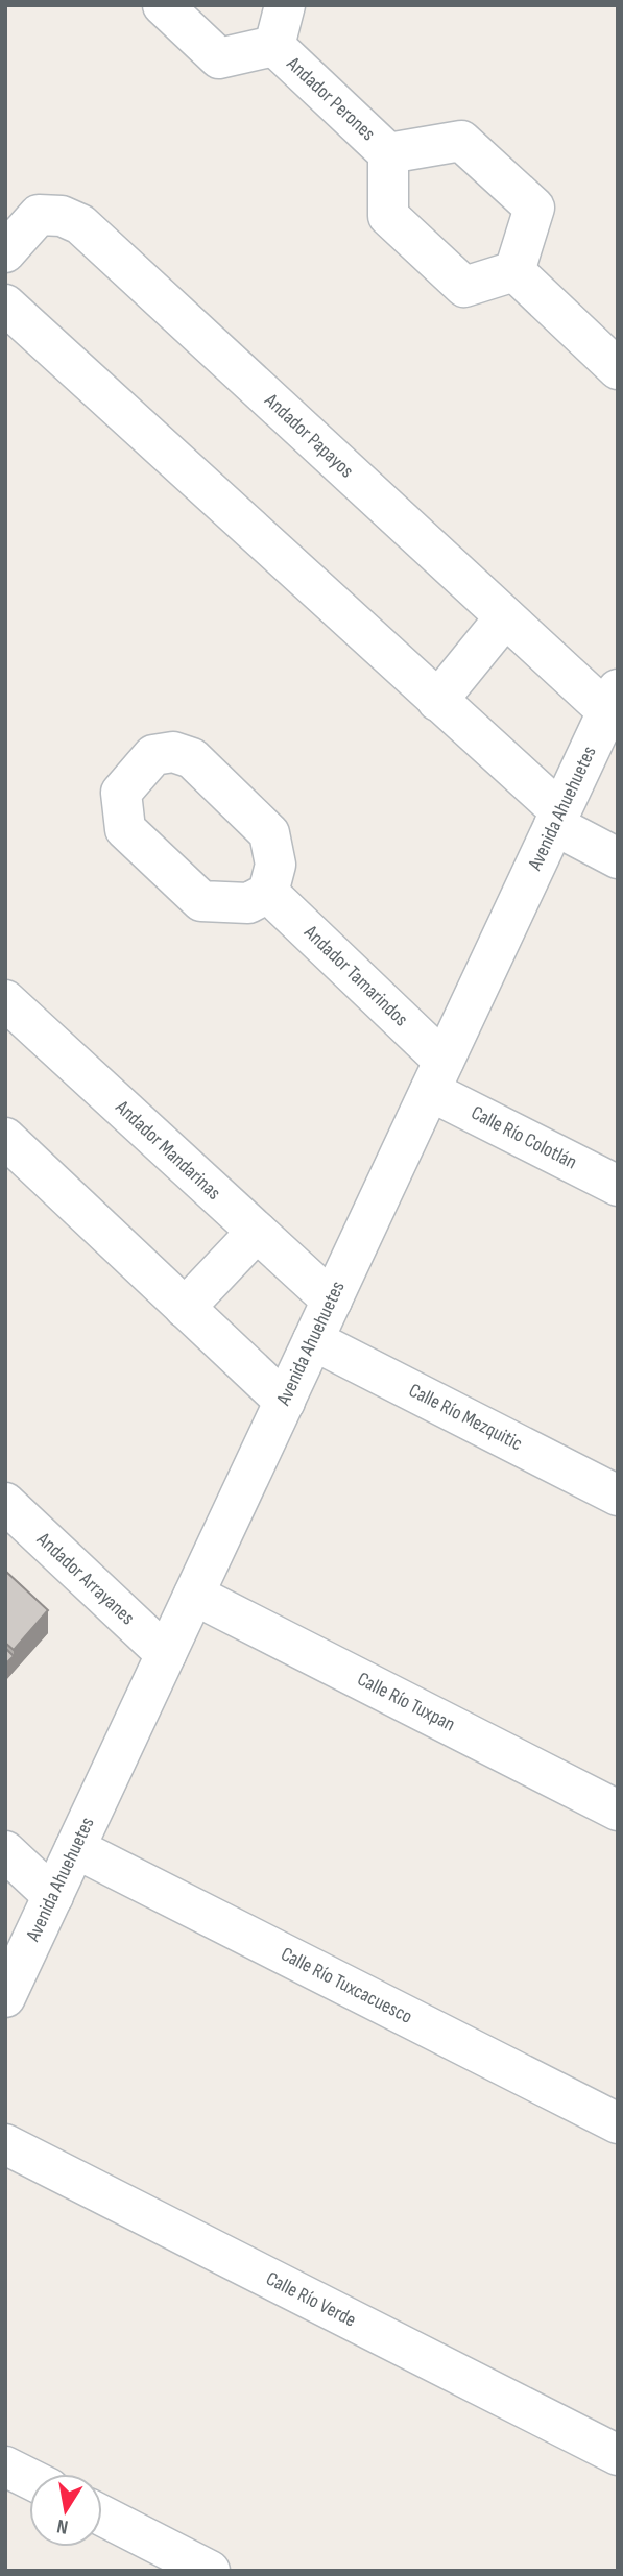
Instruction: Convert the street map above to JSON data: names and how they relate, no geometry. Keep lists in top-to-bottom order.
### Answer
{
  "streets": {
    "street": [
      "Andador Perones",
      "Andador Papayos",
      "Avenida Ahuehuetes",
      "Andador Tamarindos",
      "Calle Río Colotlán",
      "Andador Mandarinas",
      "Calle Río Mezquitic",
      "Andador Arrayanes",
      "Calle Río Tuxpan",
      "Calle Río Tuxcacuesco",
      "Calle Río Verde"
    ]
  },
  "crossings": [
    ["Andador Papayos", "Avenida Ahuehuetes"],
    ["Avenida Ahuehuetes", "Andador Tamarindos"],
    ["Avenida Ahuehuetes", "Calle Río Colotlán"],
    ["Avenida Ahuehuetes", "Andador Mandarinas"],
    ["Avenida Ahuehuetes", "Calle Río Mezquitic"],
    ["Avenida Ahuehuetes", "Andador Arrayanes"],
    ["Avenida Ahuehuetes", "Calle Río Tuxpan"],
    ["Avenida Ahuehuetes", "Calle Río Tuxcacuesco"],
    ["Andador Tamarindos", "Calle Río Colotlán"]
  ],
  "north": "bottom"
}
